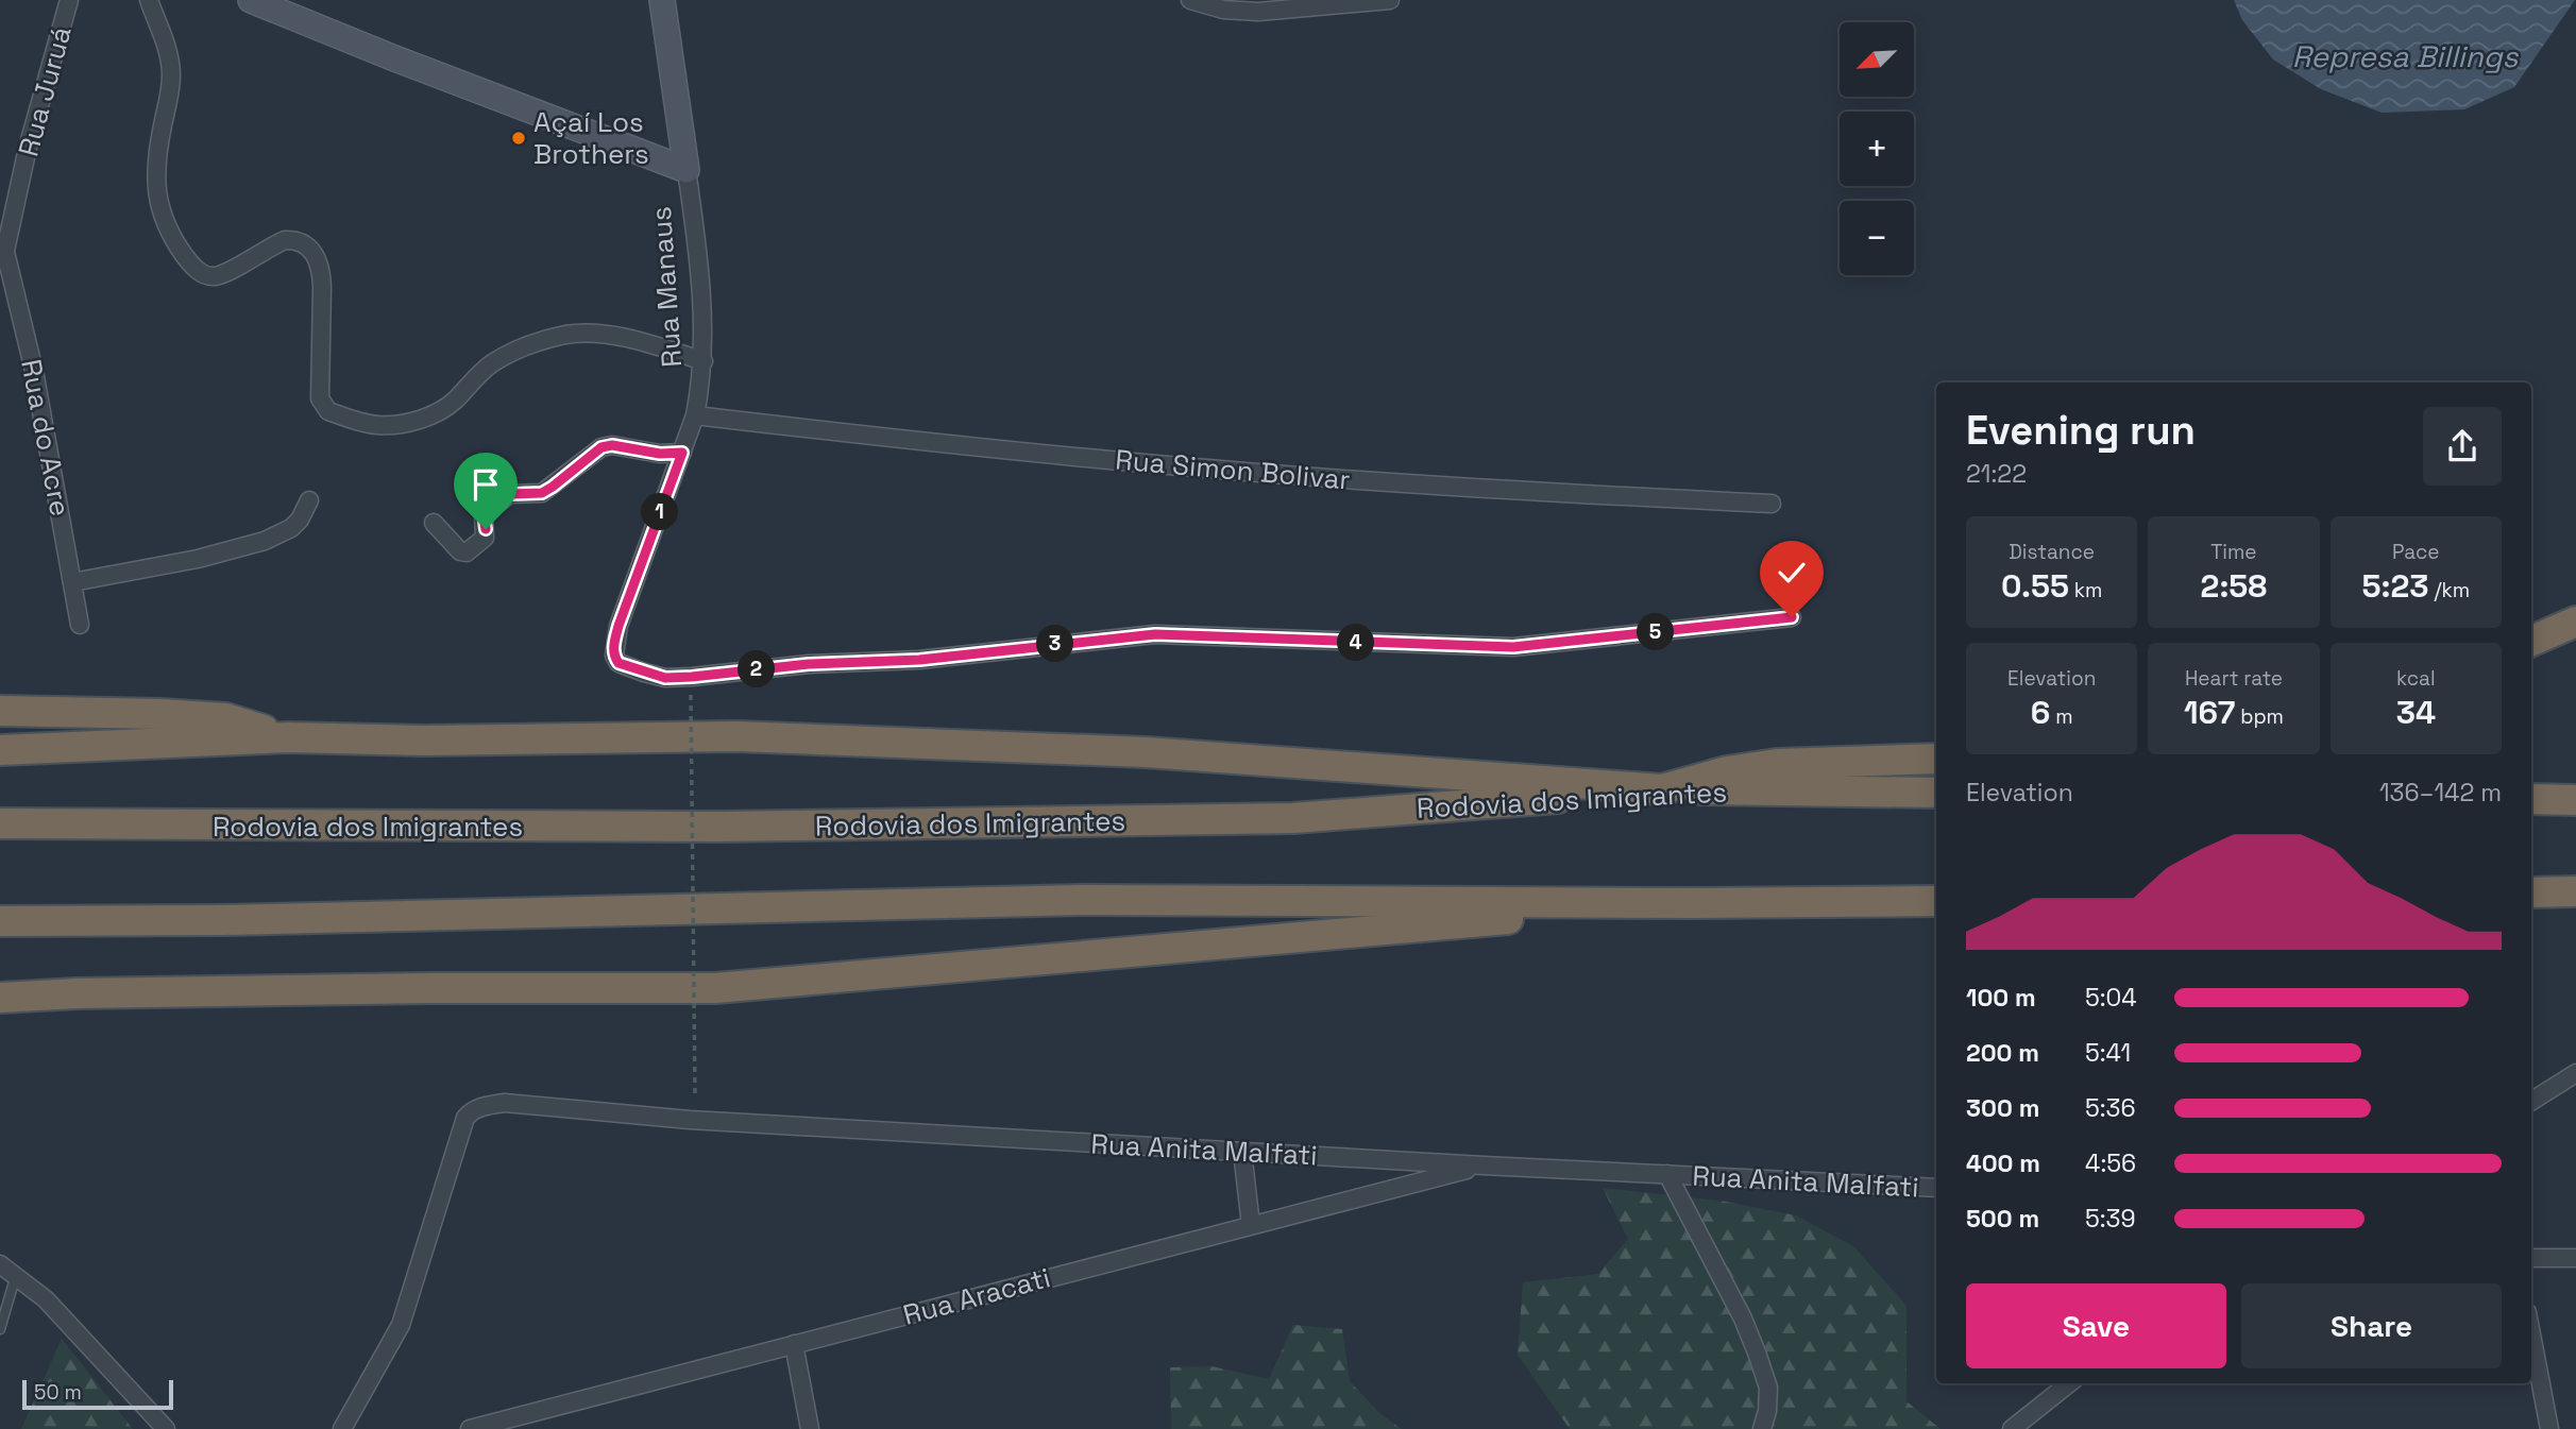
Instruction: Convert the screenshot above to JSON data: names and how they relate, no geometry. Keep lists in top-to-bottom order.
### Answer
{
  "streets": {
    "highway": ["Rodovia dos Imigrantes"],
    "street": [
      "Rua Juruá",
      "Rua Manaus",
      "Rua do Acre",
      "Rua Simon Bolivar",
      "Rua Anita Malfati",
      "Rua Aracati"
    ]
  },
  "crossings": [
    ["Rua Juruá", "Rua do Acre"],
    ["Rua Manaus", "Rua Simon Bolivar"],
    ["Rua Anita Malfati", "Rua Aracati"]
  ],
  "water": ["Represa Billings"],
  "places": ["Açaí Los Brothers"],
  "scale_bar": "50 m",
  "north": "bottom left",
  "page": {
    "map_buttons": ["+", "−"],
    "heading": ["Evening run", "21:22"],
    "pins": [
      "1",
      "5",
      "4",
      "3",
      "2"
    ],
    "stats": [
      ["Distance", "0.55 km"],
      ["Time", "2:58"],
      ["Pace", "5:23 /km"],
      ["Elevation", "6 m"],
      ["Heart rate", "167 bpm"],
      ["kcal", "34"]
    ],
    "chart": ["Elevation", "136–142 m"],
    "list": [
      {
        "name": "100 m",
        "note": "5:04"
      },
      {
        "name": "200 m",
        "note": "5:41"
      },
      {
        "name": "300 m",
        "note": "5:36"
      },
      {
        "name": "400 m",
        "note": "4:56"
      },
      {
        "name": "500 m",
        "note": "5:39"
      }
    ],
    "buttons": ["Save", "Share"],
    "scale": "50 m"
  }
}
